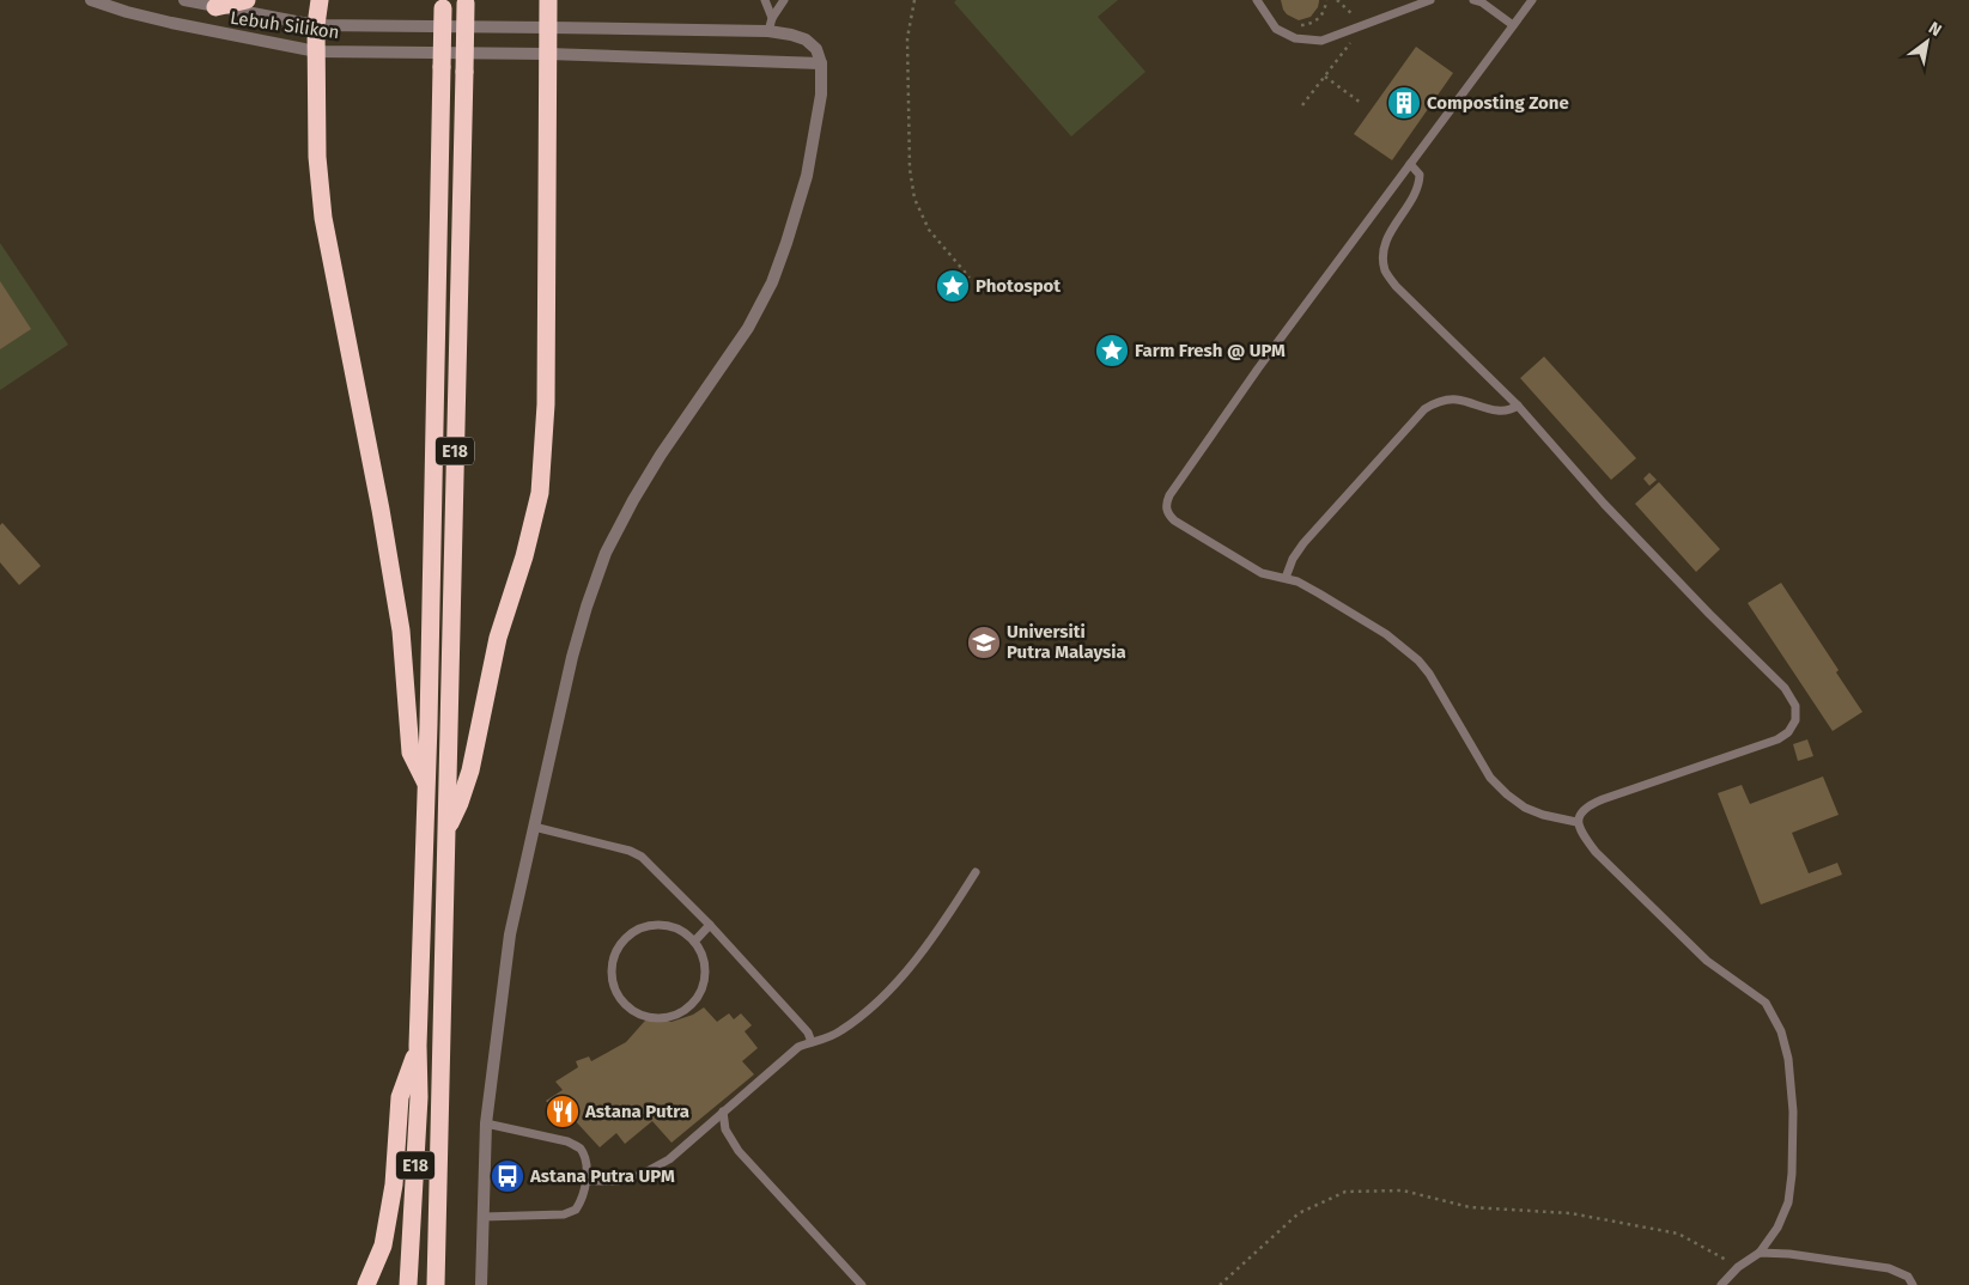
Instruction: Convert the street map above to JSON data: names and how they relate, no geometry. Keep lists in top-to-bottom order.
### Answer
{
  "streets": {
    "highway": ["E18"],
    "street": ["Lebuh Silikon"]
  },
  "places": {
    "building": ["Composting Zone"],
    "place": ["Photospot", "Farm Fresh @ UPM"],
    "school or university": ["Universiti Putra Malaysia"],
    "restaurant": ["Astana Putra"],
    "bus stop": ["Astana Putra UPM"]
  },
  "north": "top right"
}
